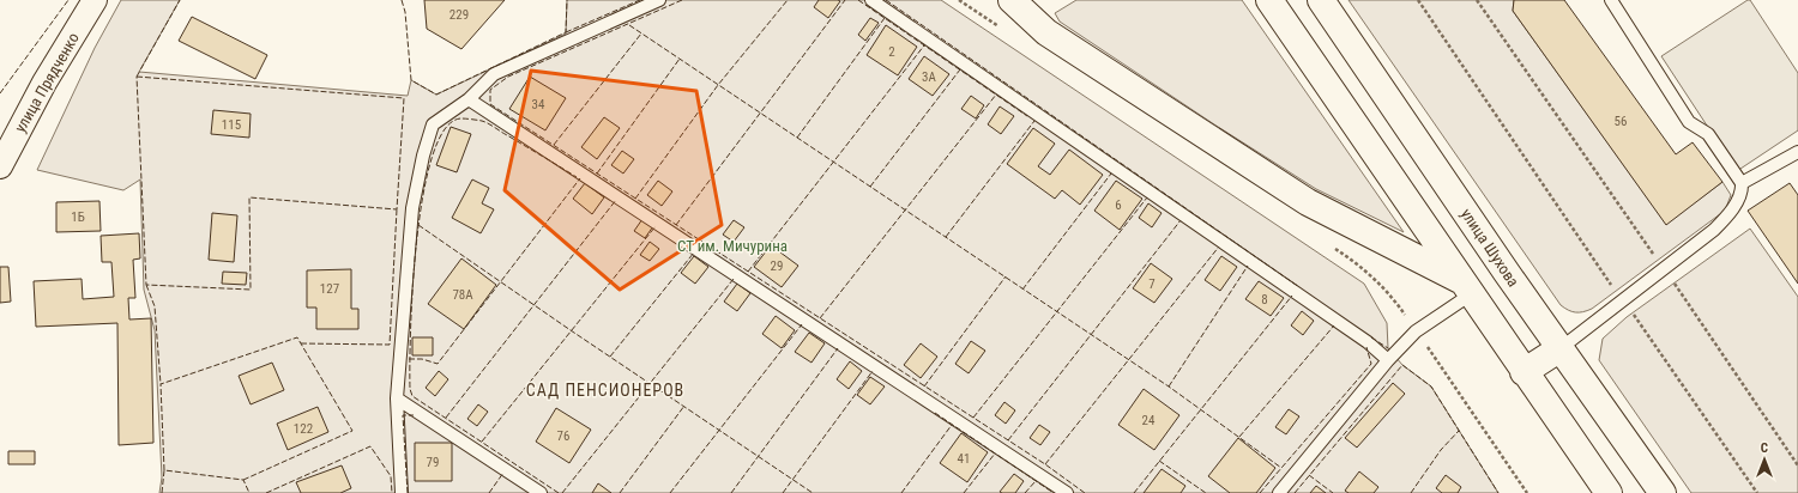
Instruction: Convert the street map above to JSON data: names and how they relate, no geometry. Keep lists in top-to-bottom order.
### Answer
{
  "streets": {
    "main road": ["улица Шухова"],
    "street": ["улица Прядченко"]
  },
  "districts": ["САД ПЕНСИОНЕРОВ"],
  "parks": ["СТ им. Мичурина"],
  "house_numbers": [
    "229",
    "2",
    "3А",
    "34",
    "56",
    "115",
    "6",
    "1Б",
    "29",
    "7",
    "127",
    "78А",
    "8",
    "24",
    "122",
    "76",
    "41",
    "79"
  ],
  "north": "top"
}
